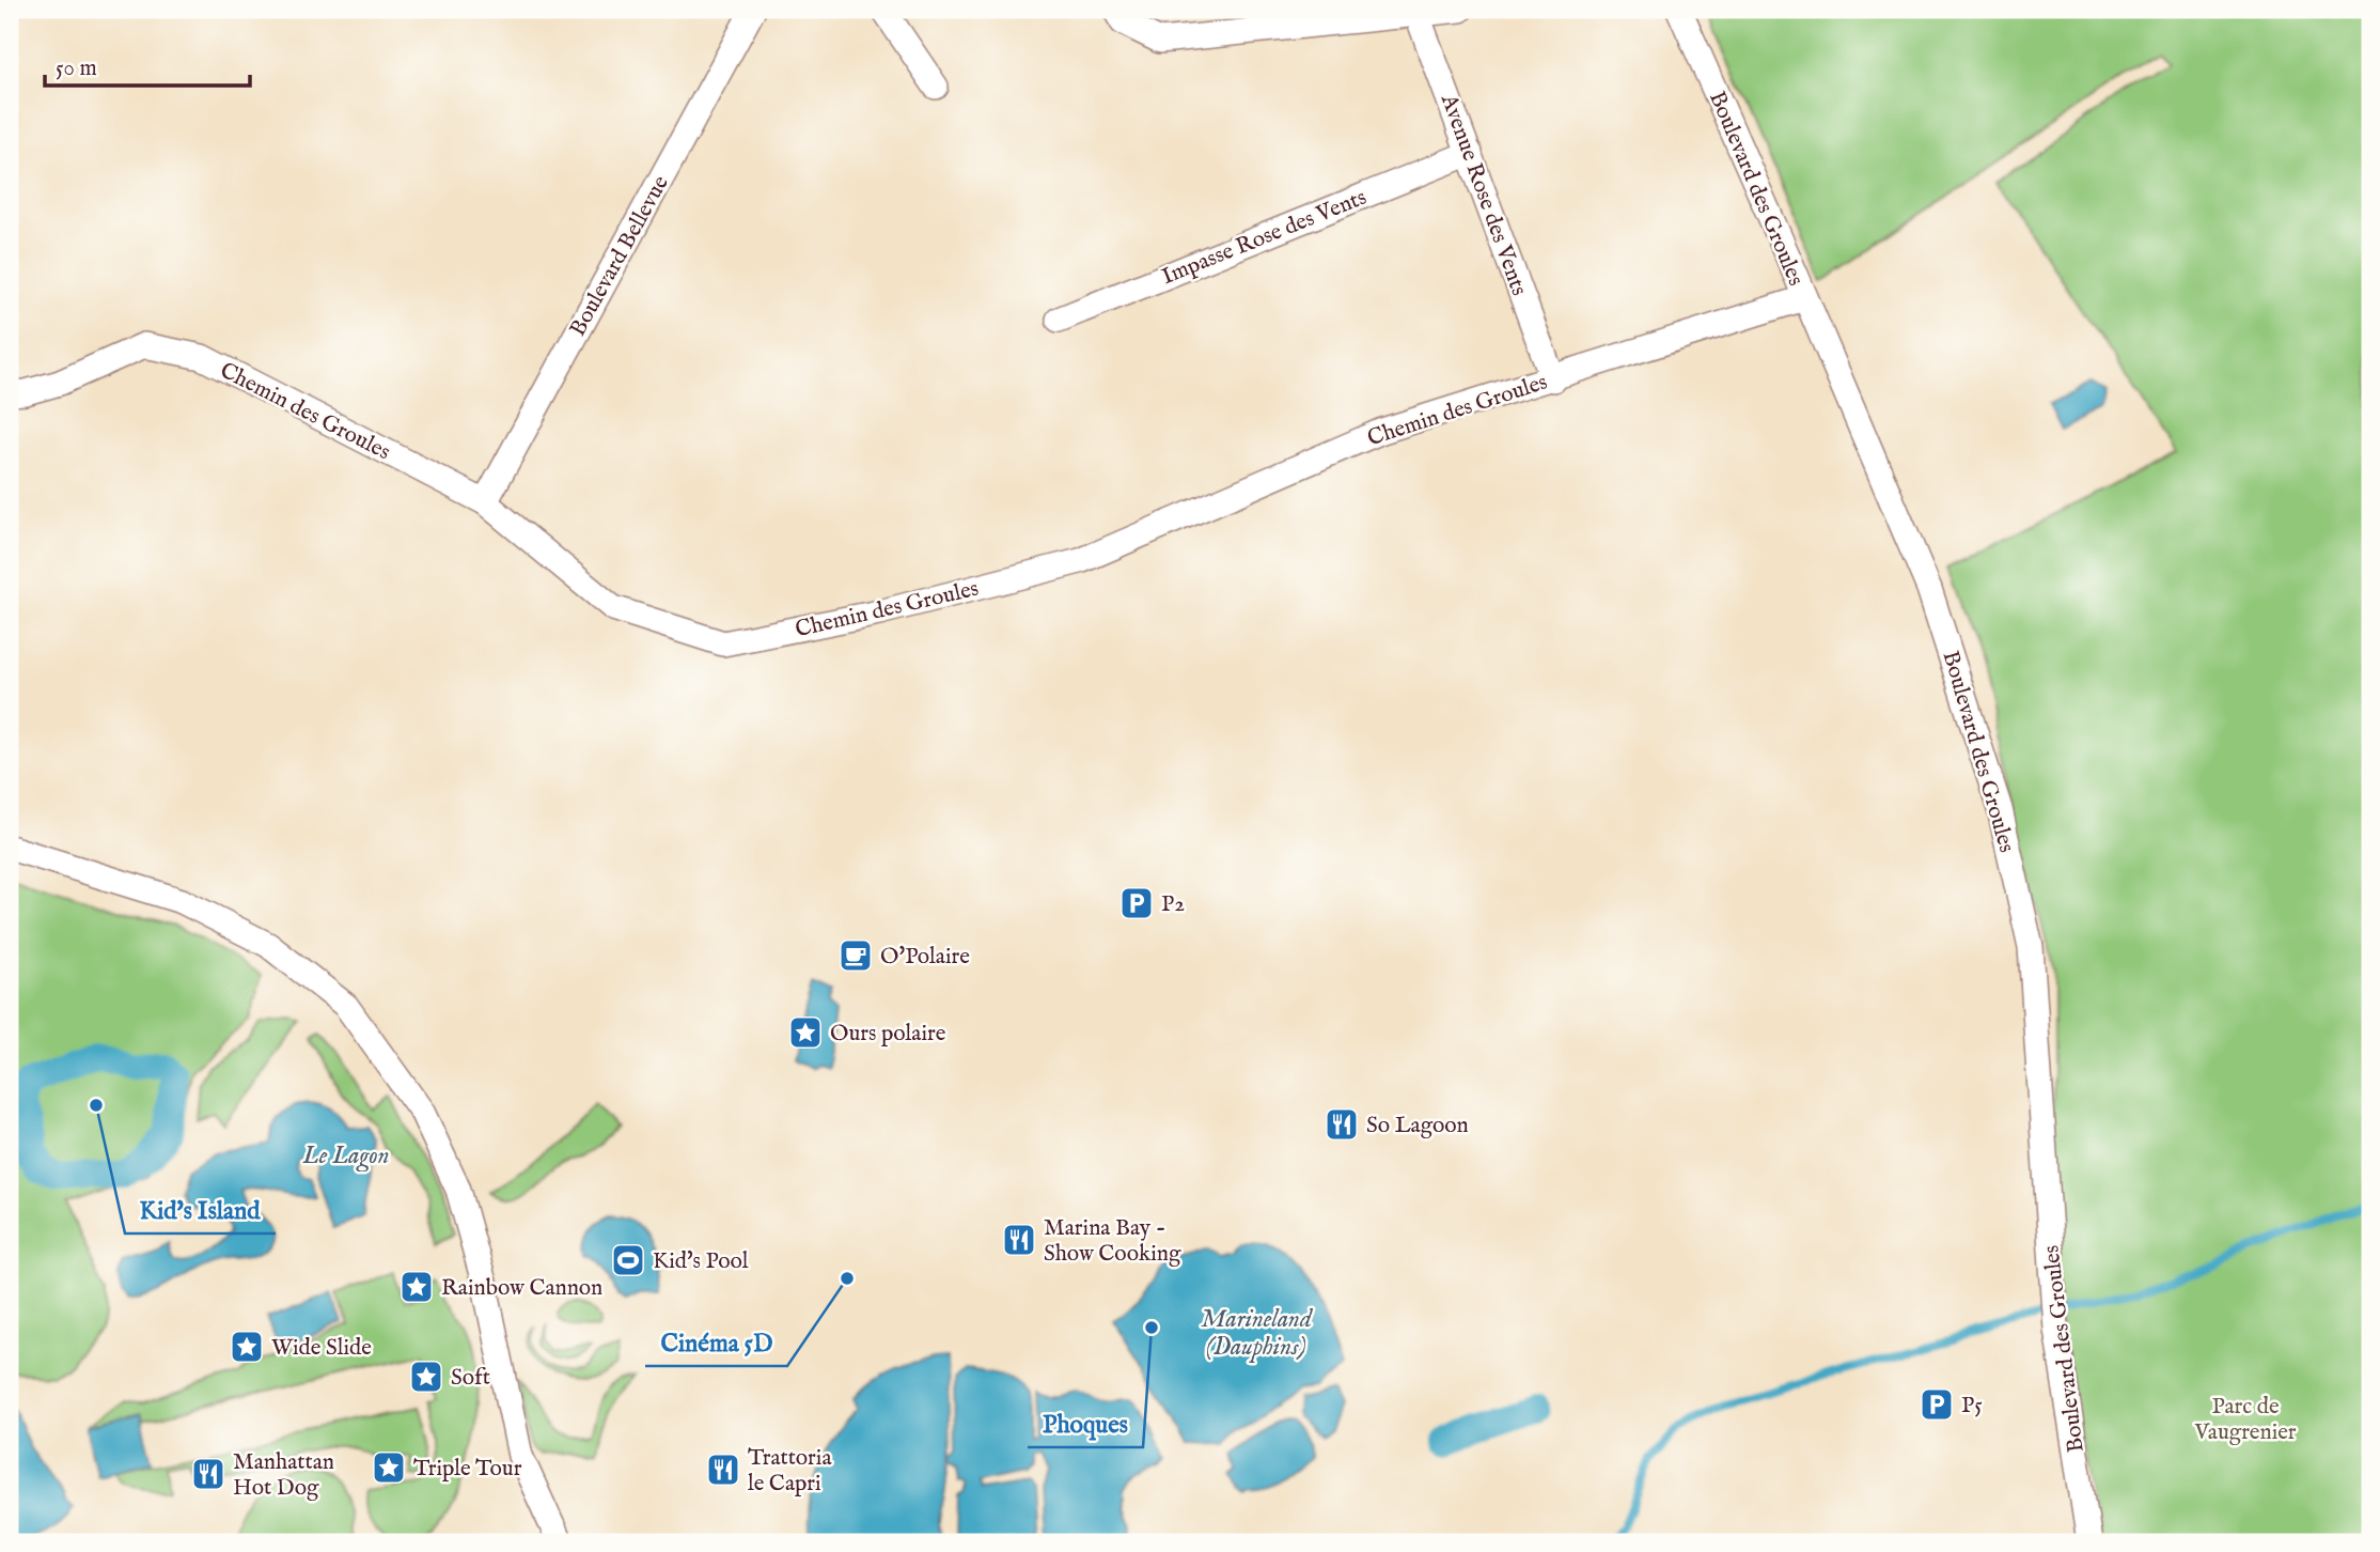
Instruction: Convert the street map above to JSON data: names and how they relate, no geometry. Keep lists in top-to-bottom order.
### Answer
{
  "streets": {
    "street": [
      "Boulevard des Groules",
      "Avenue Rose des Vents",
      "Impasse Rose des Vents",
      "Boulevard Bellevue",
      "Chemin des Groules"
    ]
  },
  "crossings": [
    ["Boulevard des Groules", "Chemin des Groules"],
    ["Avenue Rose des Vents", "Impasse Rose des Vents"],
    ["Avenue Rose des Vents", "Chemin des Groules"],
    ["Boulevard Bellevue", "Chemin des Groules"]
  ],
  "water": ["Le Lagon", "Marineland (Dauphins)"],
  "parks": ["Parc de Vaugrenier"],
  "places": {
    "parking": ["P2", "P5"],
    "cafe": ["O'Polaire"],
    "place": [
      "Ours polaire",
      "Rainbow Cannon",
      "Wide Slide",
      "Soft",
      "Triple Tour"
    ],
    "other": ["Kid's Island", "Cinéma 5D", "Phoques"],
    "restaurant": [
      "So Lagoon",
      "Marina Bay - Show Cooking",
      "Trattoria le Capri",
      "Manhattan Hot Dog"
    ],
    "sports": ["Kid's Pool"]
  },
  "scale_bar": "50 m"
}
